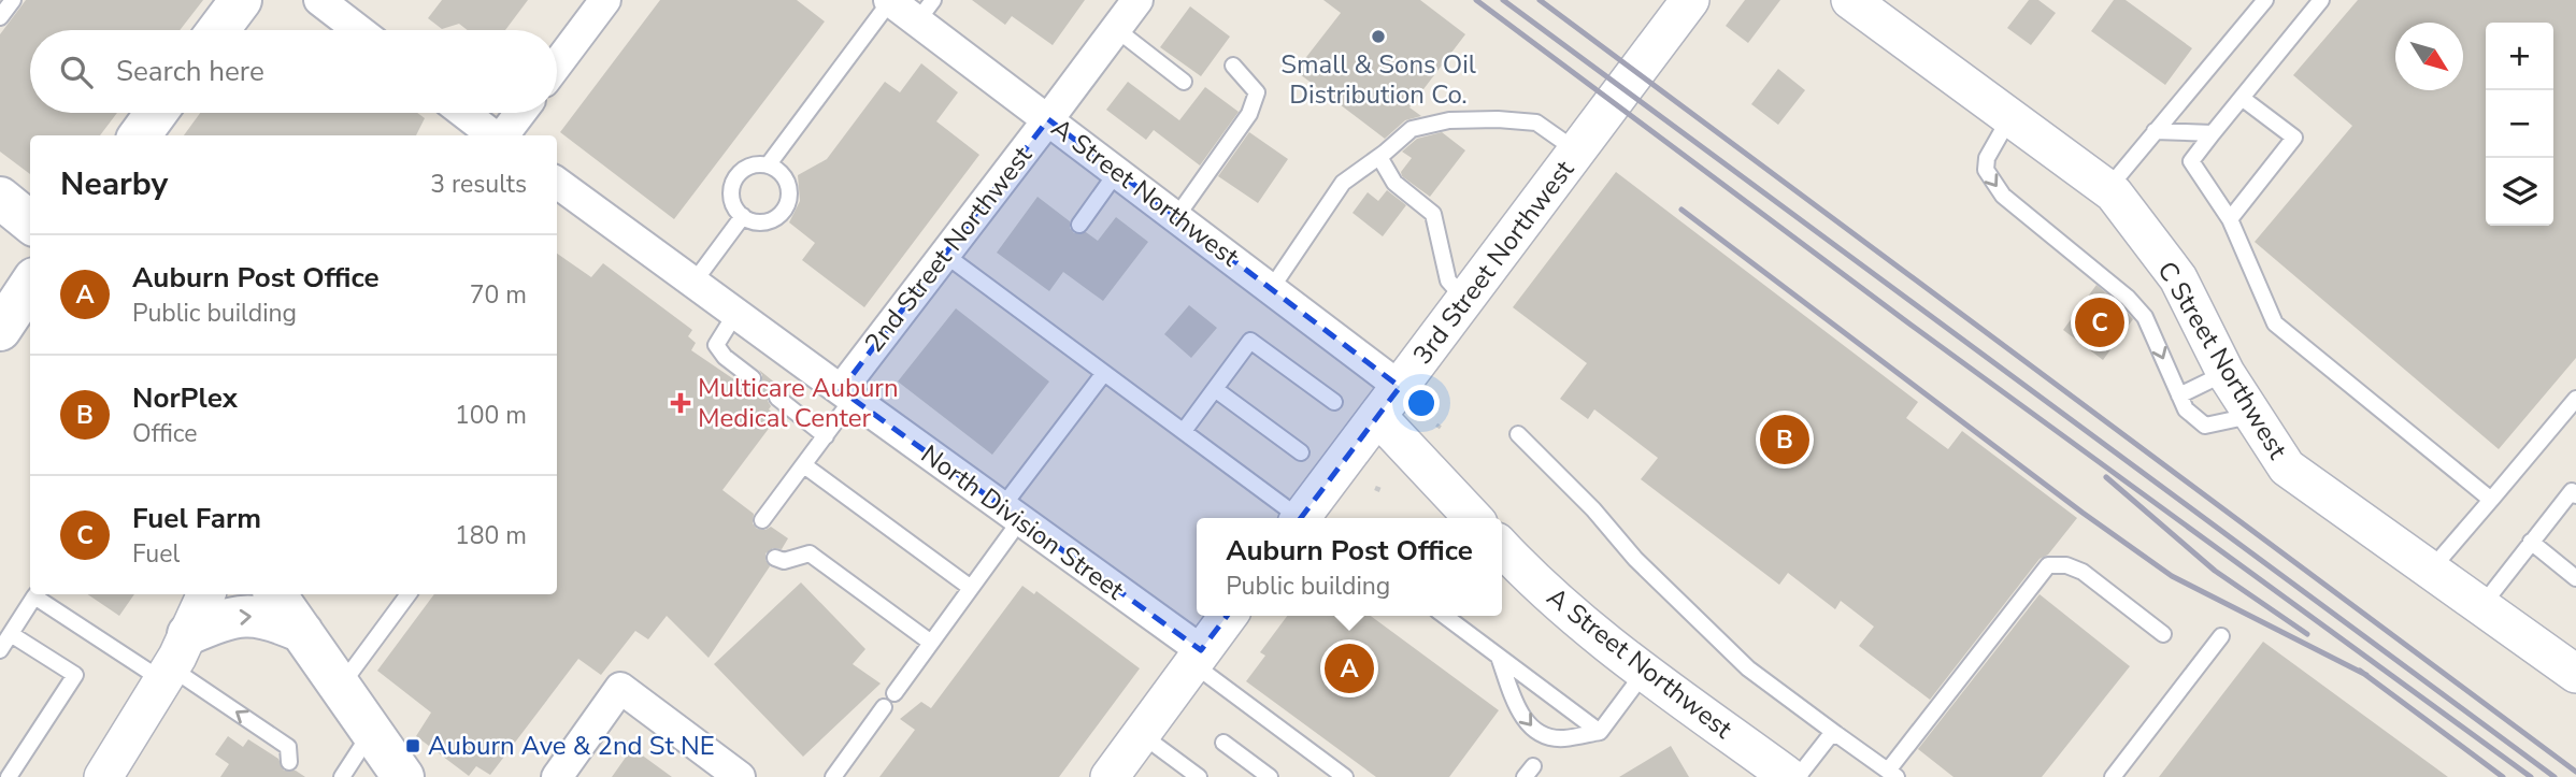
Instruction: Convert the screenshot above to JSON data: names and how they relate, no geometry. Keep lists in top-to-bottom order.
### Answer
{
  "streets": {
    "street": [
      "A Street Northwest",
      "2nd Street Northwest",
      "3rd Street Northwest",
      "C Street Northwest",
      "North Division Street"
    ]
  },
  "crossings": [
    ["A Street Northwest", "2nd Street Northwest"],
    ["A Street Northwest", "3rd Street Northwest"],
    ["2nd Street Northwest", "North Division Street"]
  ],
  "places": {
    "other": ["Small & Sons Oil Distribution Co."],
    "health": ["Multicare Auburn Medical Center"],
    "transit": ["Auburn Ave & 2nd St NE"]
  },
  "north": "bottom right",
  "page": {
    "map_buttons": ["+", "−"],
    "search": "Search here",
    "heading": ["Nearby", "3 results"],
    "list": [
      {
        "mark": "A",
        "name": "Auburn Post Office",
        "note": "Public building",
        "value": "70 m"
      },
      {
        "mark": "B",
        "name": "NorPlex",
        "note": "Office",
        "value": "100 m"
      },
      {
        "mark": "C",
        "name": "Fuel Farm",
        "note": "Fuel",
        "value": "180 m"
      }
    ],
    "pins": ["C", "B", "A"],
    "popup": ["Auburn Post Office", "Public building"]
  }
}
